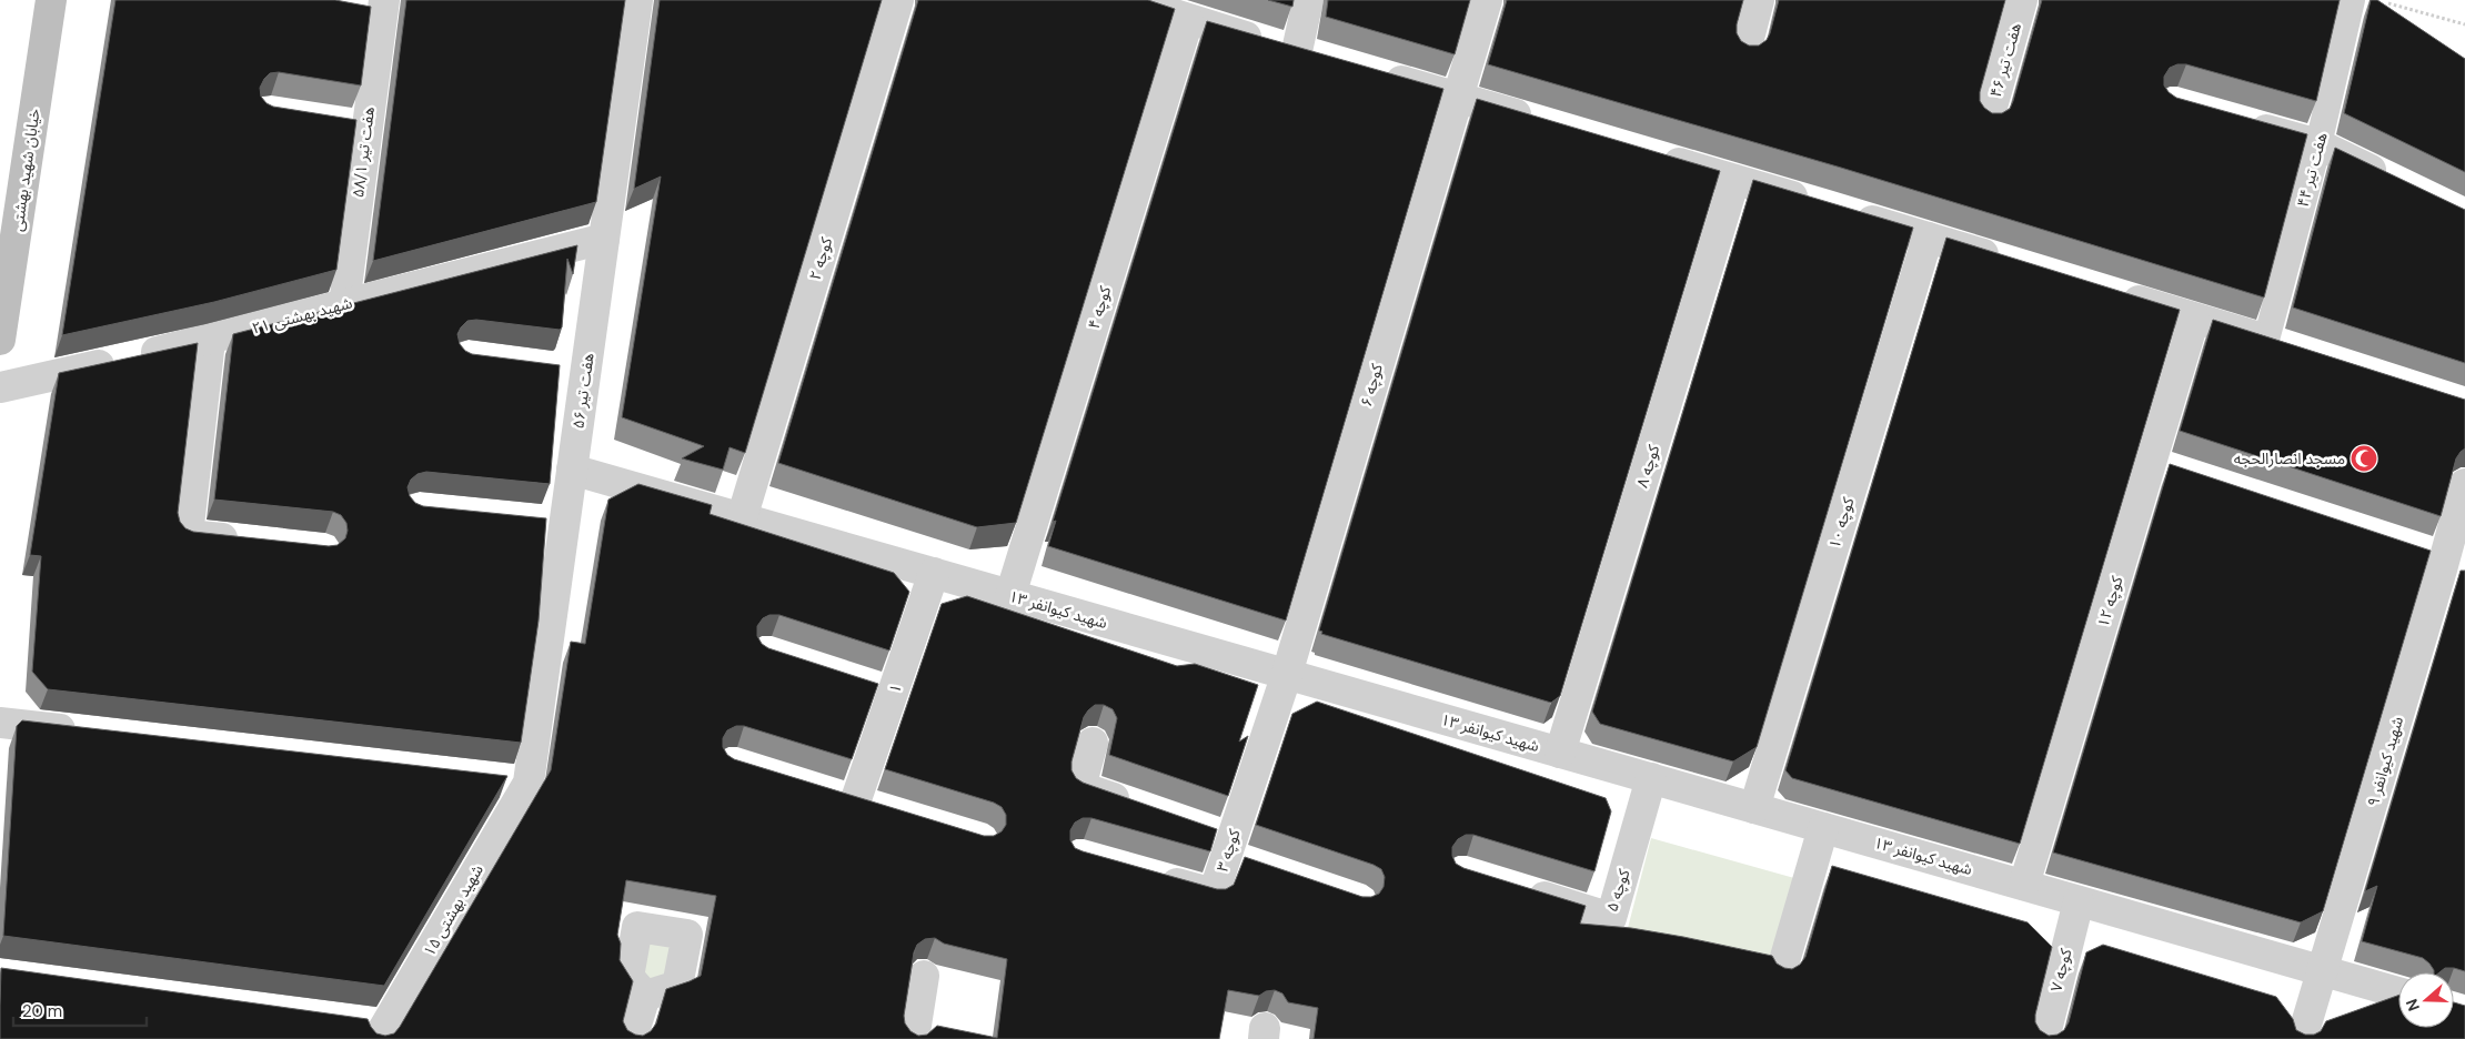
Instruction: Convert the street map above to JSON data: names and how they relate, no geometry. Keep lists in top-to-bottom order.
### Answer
{
  "streets": {
    "street": [
      "هفت تیر ۴۶",
      "هفت تیر ۵۸/۱",
      "خیابان شهید بهشتی",
      "کوچه ۲",
      "کوچه ۴",
      "شهید بهشتی ۲۱",
      "کوچه ۶",
      "هفت تیر ۵۶",
      "کوچه ۸",
      "کوچه ۱۰",
      "کوچه ۱۲",
      "شهید کیوانفر ۱۳",
      "۱",
      "شهید کیوانفر ۹",
      "کوچه ۳",
      "کوچه ۵",
      "شهید بهشتی ۱۵",
      "کوچه ۷"
    ],
    "lane": ["هفت تیر ۴۴"]
  },
  "crossings": [
    ["هفت تیر ۵۸/۱", "شهید بهشتی ۲۱"],
    ["کوچه ۲", "شهید کیوانفر ۱۳"],
    ["کوچه ۴", "شهید کیوانفر ۱۳"],
    ["شهید بهشتی ۲۱", "هفت تیر ۵۶"],
    ["کوچه ۶", "شهید کیوانفر ۱۳"],
    ["کوچه ۶", "کوچه ۳"],
    ["هفت تیر ۵۶", "شهید کیوانفر ۱۳"],
    ["هفت تیر ۵۶", "شهید بهشتی ۱۵"],
    ["کوچه ۸", "شهید کیوانفر ۱۳"],
    ["کوچه ۱۰", "شهید کیوانفر ۱۳"],
    ["کوچه ۱۲", "شهید کیوانفر ۱۳"],
    ["شهید کیوانفر ۱۳", "۱"],
    ["شهید کیوانفر ۱۳", "شهید کیوانفر ۹"],
    ["شهید کیوانفر ۱۳", "کوچه ۳"],
    ["شهید کیوانفر ۱۳", "کوچه ۵"],
    ["شهید کیوانفر ۱۳", "کوچه ۷"]
  ],
  "places": {
    "mosque": ["مسجد انصارالحجه"]
  },
  "scale_bar": "20 m",
  "north": "left"
}
